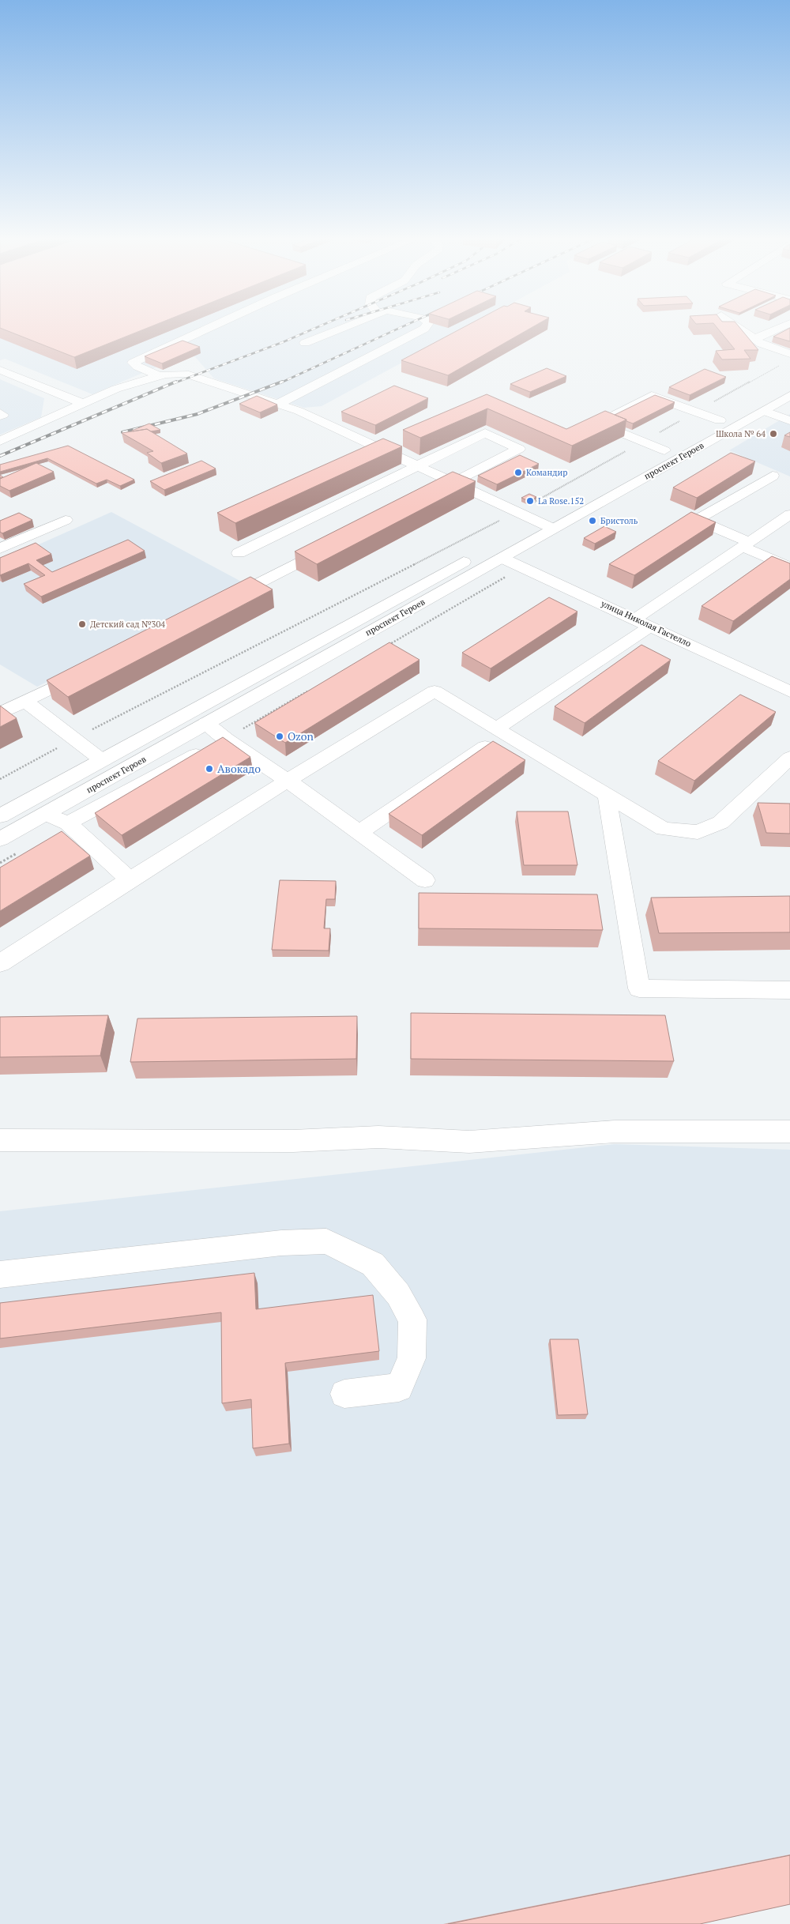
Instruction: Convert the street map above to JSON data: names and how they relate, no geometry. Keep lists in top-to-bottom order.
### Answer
{
  "streets": {
    "main road": ["проспект Героев", "улица Николая Гастелло"]
  },
  "crossings": [
    ["проспект Героев", "улица Николая Гастелло"]
  ],
  "places": [
    "Школа № 64",
    "Командир",
    "La Rose.152",
    "Бристоль",
    "Детский сад №304",
    "Ozon",
    "Авокадо"
  ]
}
